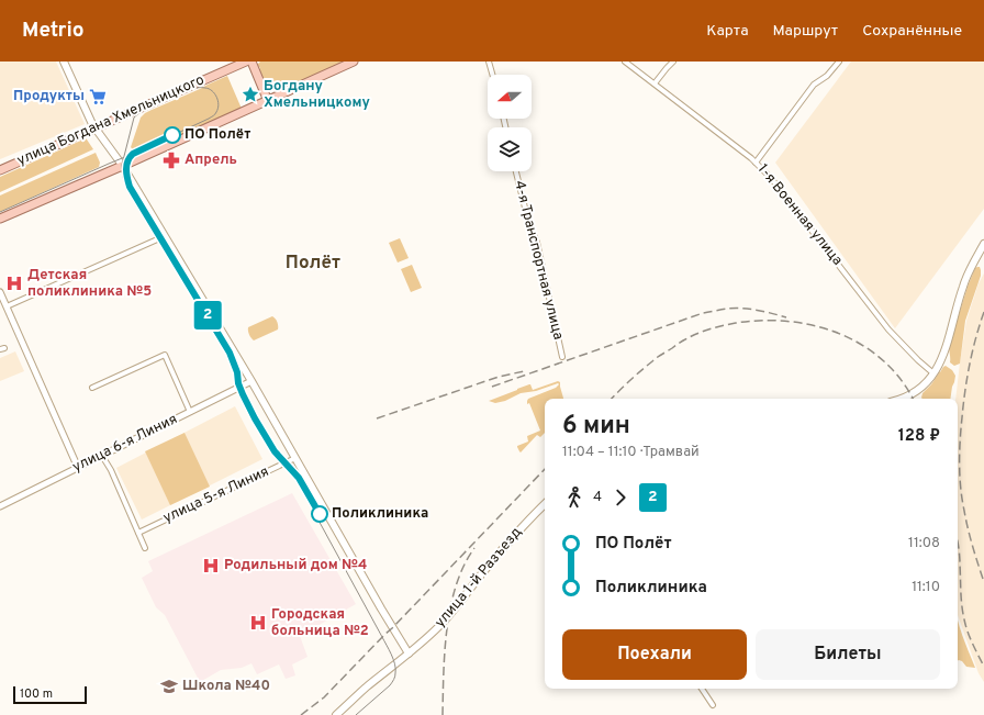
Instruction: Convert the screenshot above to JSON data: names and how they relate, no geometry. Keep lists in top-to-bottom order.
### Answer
{
  "streets": {
    "main road": ["улица Богдана Хмельницкого", "улица 1-й Разъезд"],
    "street": [
      "1-я Военная улица",
      "4-я Транспортная улица",
      "улица 6-я Линия",
      "улица 5-я Линия"
    ]
  },
  "districts": ["Полёт"],
  "places": {
    "place": ["Богдану Хмельницкому"],
    "supermarket": ["Продукты"],
    "other": ["ПО Полёт", "Поликлиника"],
    "pharmacy": ["Апрель"],
    "hospital": ["Детская поликлиника №5", "Родильный дом №4", "Городская больница №2"],
    "school or university": ["Школа №40"]
  },
  "lines": ["tram line 2"],
  "scale_bar": "100 m",
  "north": "left",
  "page": {
    "header": "Metrio",
    "nav": ["Карта", "Маршрут", "Сохранённые"],
    "on_map": "2",
    "heading": ["6 мин", "11:04 – 11:10 · Трамвай", "128 ₽"],
    "legs": ["4", "2"],
    "list": [
      {
        "name": "ПО Полёт",
        "value": "11:08"
      },
      {
        "name": "Поликлиника",
        "value": "11:10"
      }
    ],
    "buttons": ["Поехали", "Билеты"],
    "scale": "100 m"
  }
}
